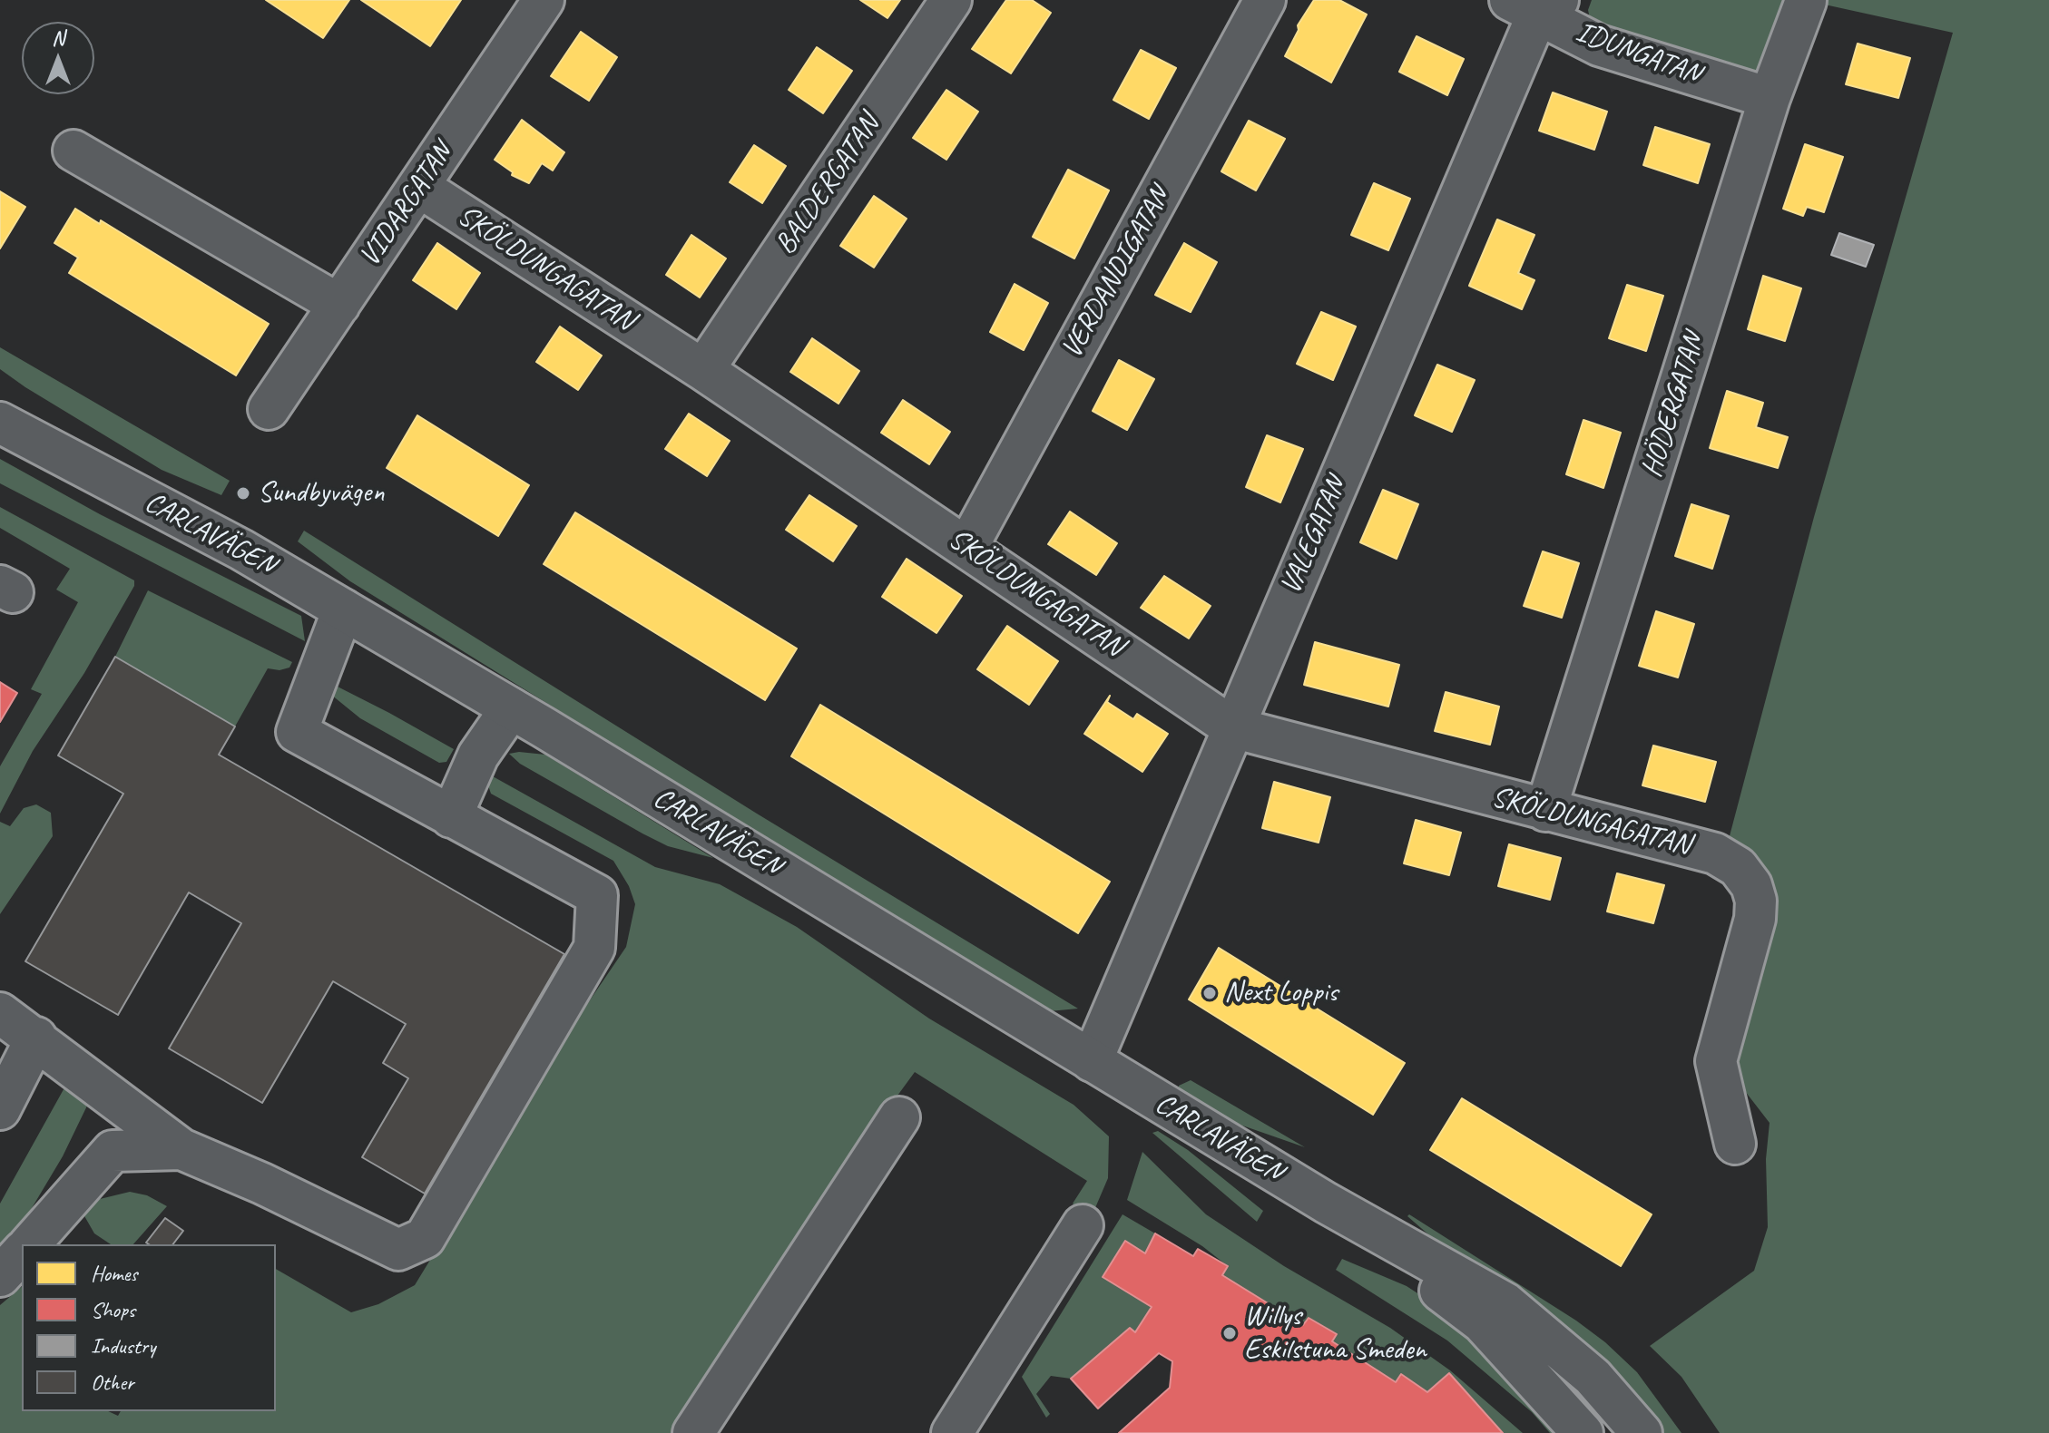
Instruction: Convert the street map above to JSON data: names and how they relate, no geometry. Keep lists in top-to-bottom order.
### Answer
{
  "streets": {
    "street": [
      "IDUNGATAN",
      "BALDERGATAN",
      "VIDARGATAN",
      "SKÖLDUNGAGATAN",
      "VERDANDIGATAN",
      "HÖDERGATAN",
      "CARLAVÄGEN",
      "VALEGATAN"
    ]
  },
  "crossings": [
    ["IDUNGATAN", "HÖDERGATAN"],
    ["IDUNGATAN", "VALEGATAN"],
    ["BALDERGATAN", "SKÖLDUNGAGATAN"],
    ["VIDARGATAN", "SKÖLDUNGAGATAN"],
    ["SKÖLDUNGAGATAN", "VERDANDIGATAN"],
    ["SKÖLDUNGAGATAN", "HÖDERGATAN"],
    ["SKÖLDUNGAGATAN", "VALEGATAN"],
    ["CARLAVÄGEN", "VALEGATAN"]
  ],
  "places": ["Sundbyvägen", "Next Loppis", "Willys Eskilstuna Smeden"],
  "legend": [
    "Homes",
    "Shops",
    "Industry",
    "Other"
  ],
  "north": "top"
}
